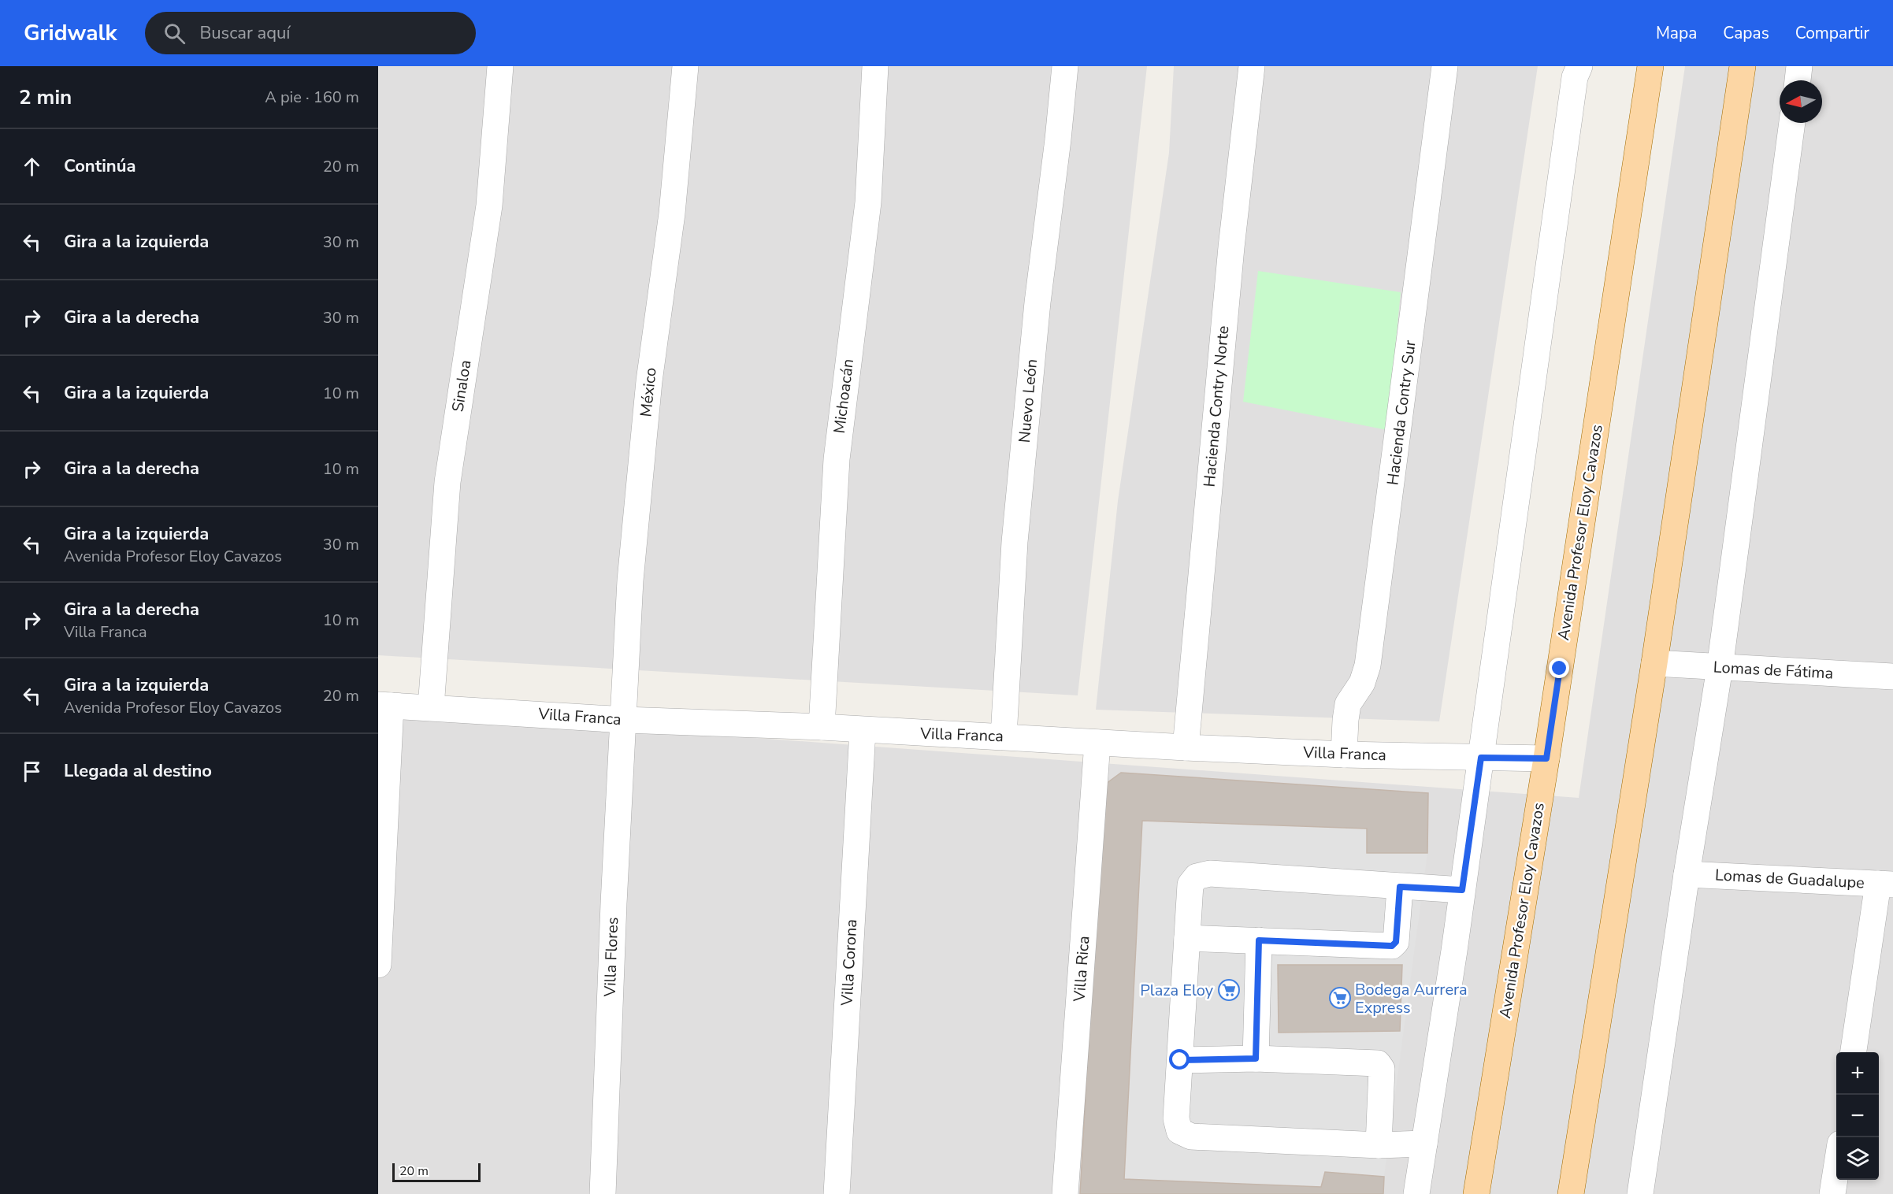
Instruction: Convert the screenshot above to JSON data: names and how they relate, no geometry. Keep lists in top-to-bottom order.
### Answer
{
  "streets": {
    "main road": ["Avenida Profesor Eloy Cavazos"],
    "street": [
      "Sinaloa",
      "México",
      "Michoacán",
      "Nuevo León",
      "Hacienda Contry Norte",
      "Hacienda Contry Sur",
      "Lomas de Fátima",
      "Villa Franca",
      "Lomas de Guadalupe",
      "Villa Flores",
      "Villa Corona",
      "Villa Rica"
    ]
  },
  "crossings": [
    ["Sinaloa", "Villa Franca"],
    ["México", "Villa Franca"],
    ["México", "Villa Flores"],
    ["Michoacán", "Villa Franca"],
    ["Nuevo León", "Villa Franca"],
    ["Hacienda Contry Norte", "Villa Franca"],
    ["Hacienda Contry Sur", "Villa Franca"],
    ["Avenida Profesor Eloy Cavazos", "Villa Franca"],
    ["Villa Franca", "Villa Flores"],
    ["Villa Franca", "Villa Corona"],
    ["Villa Franca", "Villa Rica"]
  ],
  "places": {
    "supermarket": ["Plaza Eloy", "Bodega Aurrera Express"]
  },
  "scale_bar": "20 m",
  "north": "left",
  "page": {
    "header": "Gridwalk",
    "search": "Buscar aquí",
    "nav": ["Mapa", "Capas", "Compartir"],
    "heading": ["2 min", "A pie · 160 m"],
    "list": [
      ["Continúa", "20 m"],
      ["Gira a la izquierda", "30 m"],
      ["Gira a la derecha", "30 m"],
      ["Gira a la izquierda", "10 m"],
      ["Gira a la derecha", "10 m"],
      ["Gira a la izquierda", "Avenida Profesor Eloy Cavazos", "30 m"],
      ["Gira a la derecha", "Villa Franca", "10 m"],
      ["Gira a la izquierda", "Avenida Profesor Eloy Cavazos", "20 m"],
      "Llegada al destino"
    ],
    "map_buttons": ["+", "−"],
    "scale": "20 m"
  }
}
